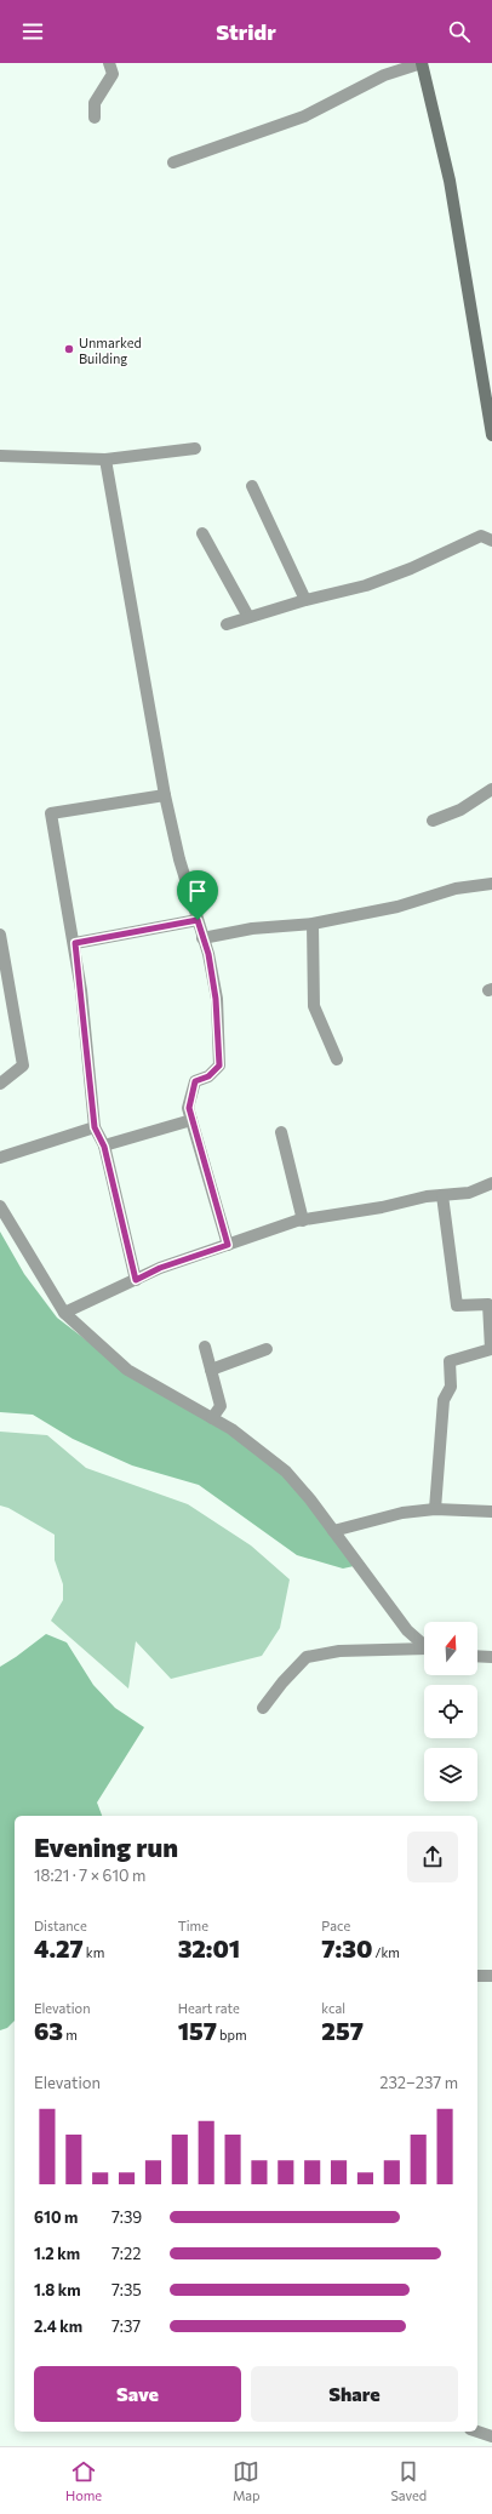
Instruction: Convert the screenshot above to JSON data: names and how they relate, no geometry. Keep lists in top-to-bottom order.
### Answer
{
  "places": ["Unmarked Building"],
  "north": "top",
  "page": {
    "header": "Stridr",
    "heading": ["Evening run", "18:21 · 7 × 610 m"],
    "stats": [
      ["Distance", "4.27 km"],
      ["Time", "32:01"],
      ["Pace", "7:30 /km"],
      ["Elevation", "63 m"],
      ["Heart rate", "157 bpm"],
      ["kcal", "257"]
    ],
    "chart": ["Elevation", "232–237 m"],
    "list": [
      {
        "name": "610 m",
        "note": "7:39"
      },
      {
        "name": "1.2 km",
        "note": "7:22"
      },
      {
        "name": "1.8 km",
        "note": "7:35"
      },
      {
        "name": "2.4 km",
        "note": "7:37"
      }
    ],
    "buttons": ["Save", "Share"],
    "tabs": ["Home", "Map", "Saved"]
  }
}
